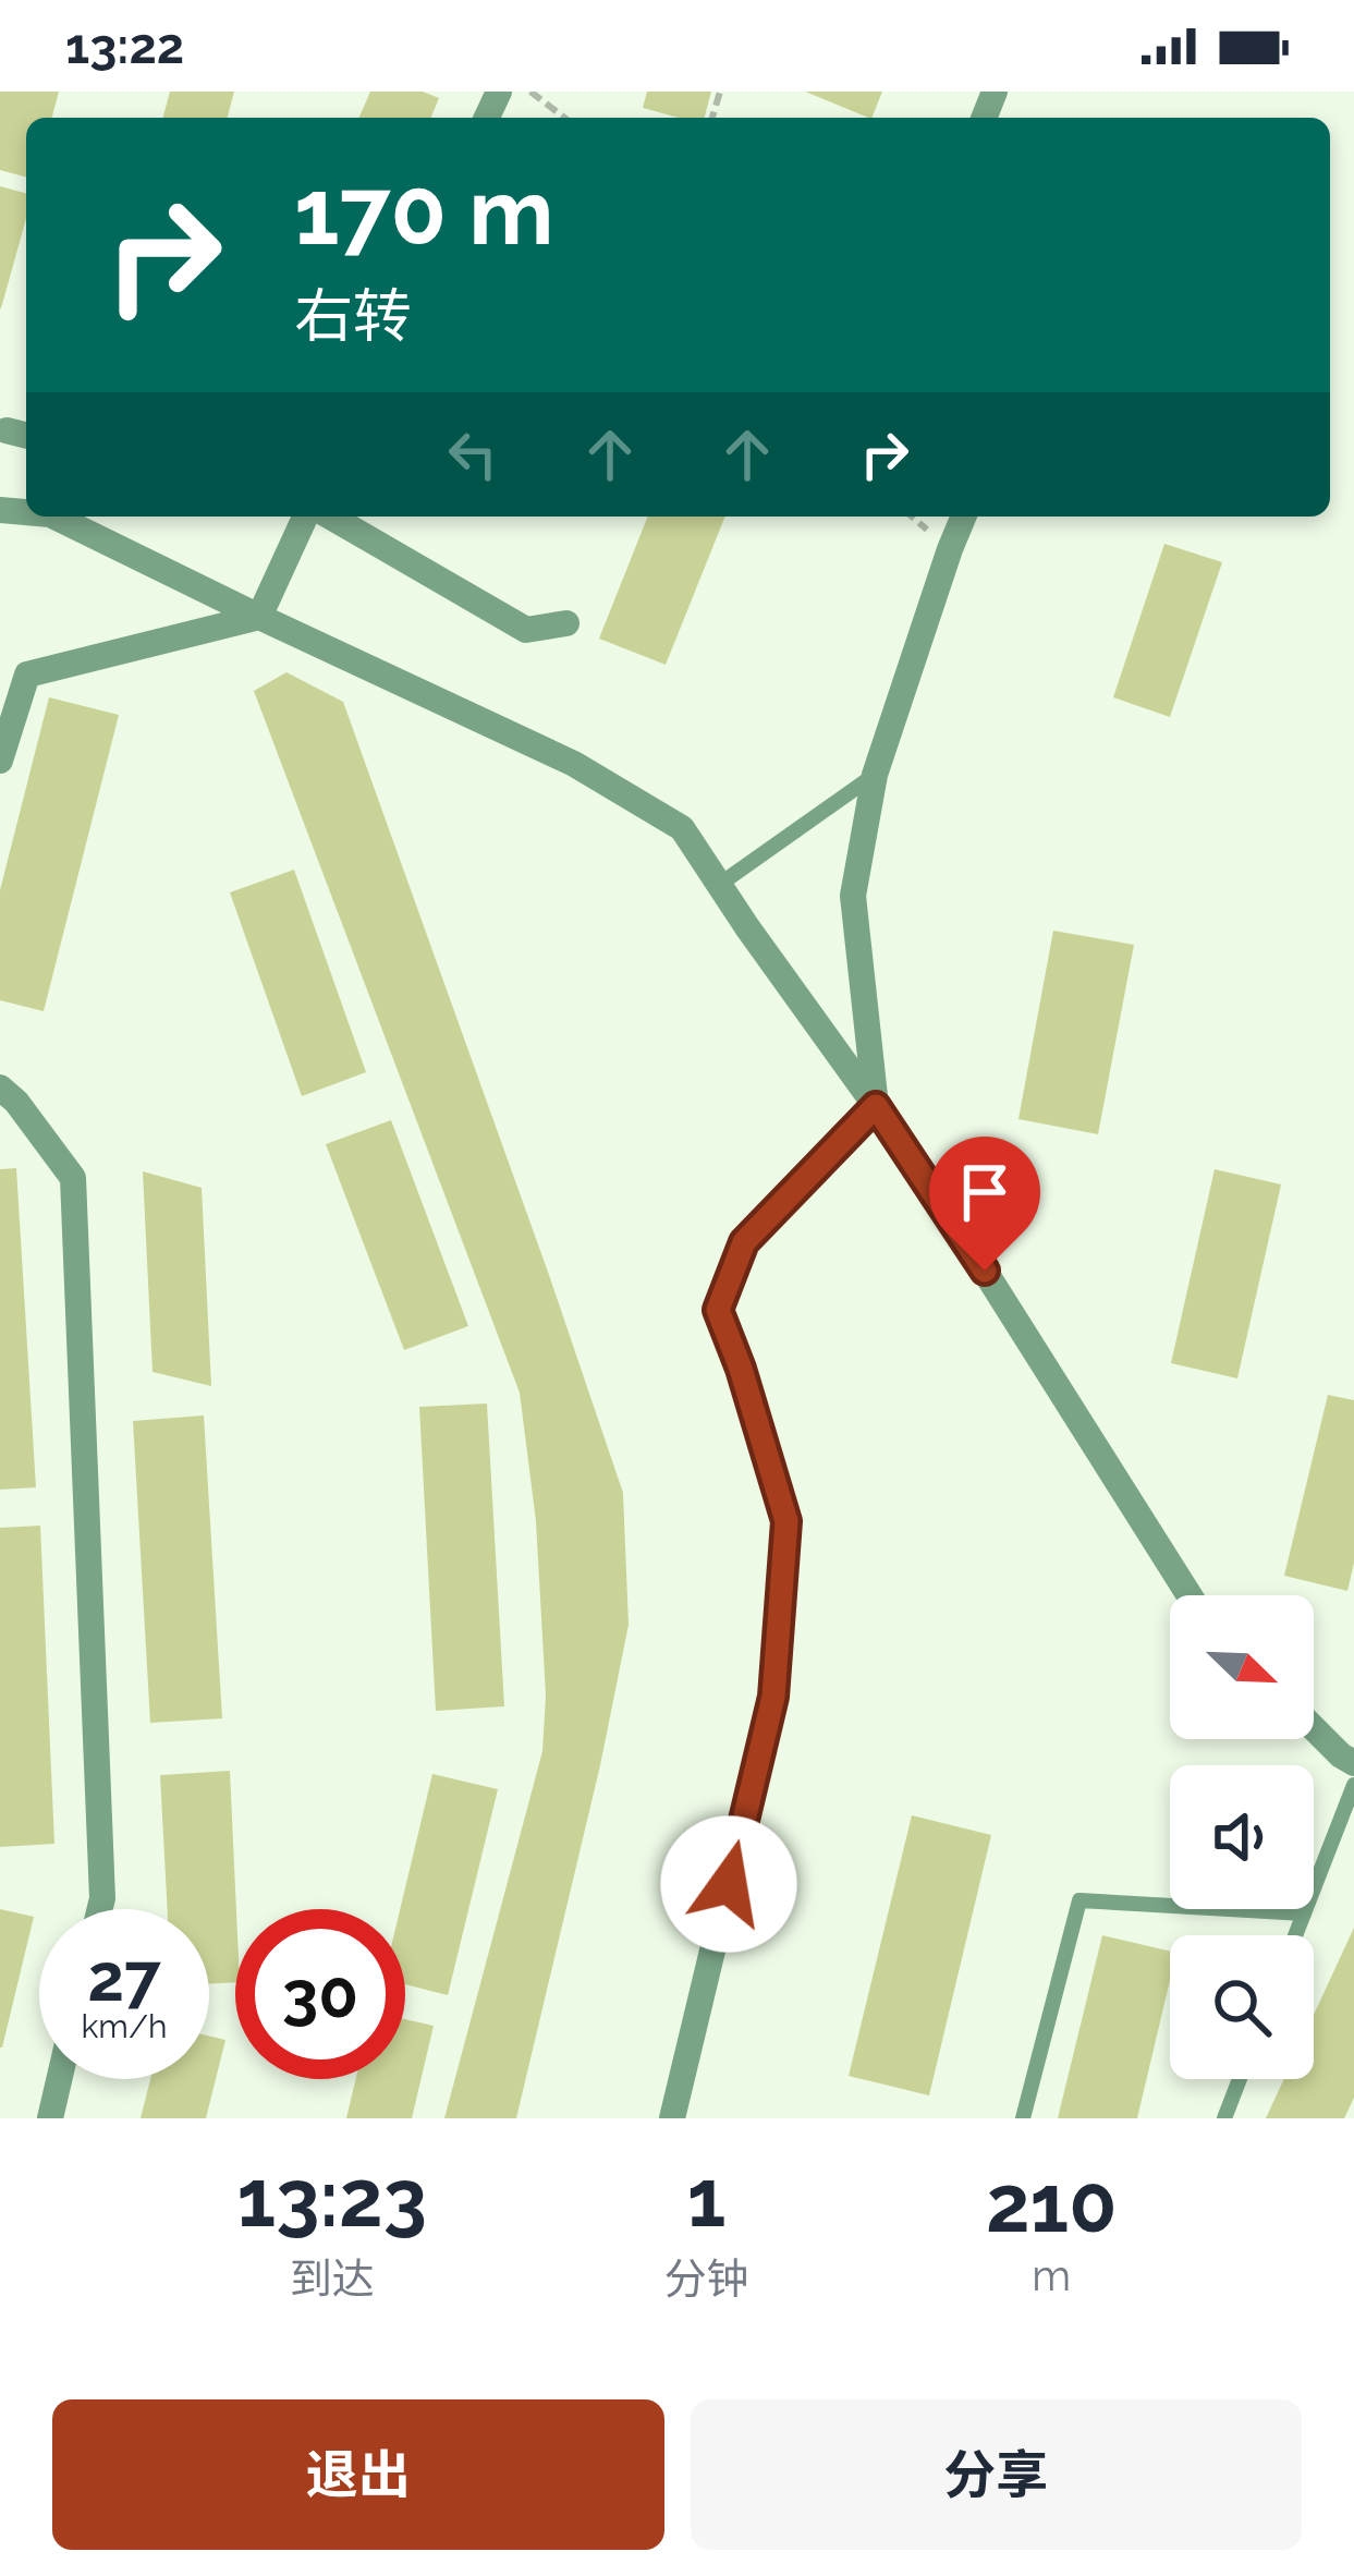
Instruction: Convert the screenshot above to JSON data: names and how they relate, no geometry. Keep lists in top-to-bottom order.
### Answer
{
  "north": "bottom right",
  "page": {
    "status": "13:22",
    "turn": ["170 m", "右转"],
    "speed": "27 km/h",
    "limit": "30",
    "eta": [
      "13:23",
      "到达",
      "1",
      "分钟",
      "210",
      "m"
    ],
    "buttons": ["退出", "分享"]
  }
}
